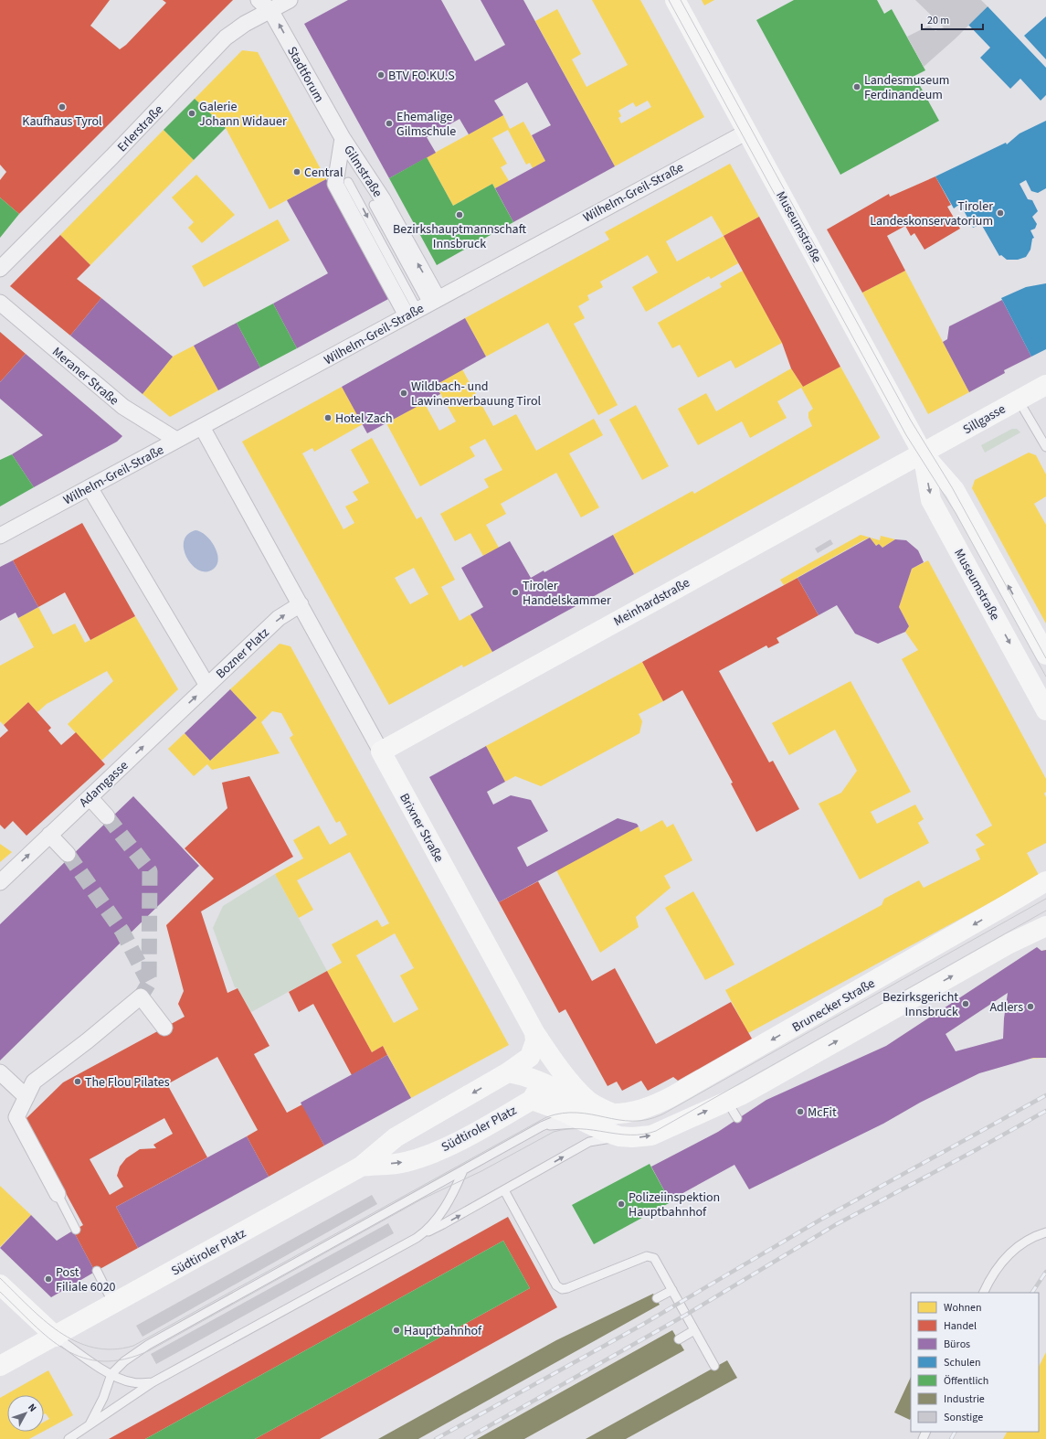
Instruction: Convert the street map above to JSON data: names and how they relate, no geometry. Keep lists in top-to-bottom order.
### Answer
{
  "streets": {
    "street": [
      "Stadtforum",
      "Erlerstraße",
      "Gilmstraße",
      "Wilhelm-Greil-Straße",
      "Museumstraße",
      "Meraner Straße",
      "Sillgasse",
      "Meinhardstraße",
      "Bozner Platz",
      "Adamgasse",
      "Brixner Straße",
      "Brunecker Straße",
      "Südtiroler Platz"
    ]
  },
  "crossings": [
    ["Stadtforum", "Erlerstraße"],
    ["Stadtforum", "Gilmstraße"],
    ["Gilmstraße", "Wilhelm-Greil-Straße"],
    ["Wilhelm-Greil-Straße", "Museumstraße"],
    ["Wilhelm-Greil-Straße", "Meraner Straße"],
    ["Wilhelm-Greil-Straße", "Bozner Platz"],
    ["Museumstraße", "Sillgasse"],
    ["Museumstraße", "Meinhardstraße"],
    ["Sillgasse", "Meinhardstraße"],
    ["Meinhardstraße", "Brixner Straße"],
    ["Bozner Platz", "Adamgasse"],
    ["Bozner Platz", "Brixner Straße"],
    ["Brixner Straße", "Südtiroler Platz"],
    ["Brunecker Straße", "Südtiroler Platz"]
  ],
  "one_way": ["Stadtforum", "Adamgasse"],
  "places": [
    "BTV FO.KU.S",
    "Landesmuseum Ferdinandeum",
    "Kaufhaus Tyrol",
    "Galerie Johann Widauer",
    "Ehemalige Gilmschule",
    "Central",
    "Tiroler Landeskonservatorium",
    "Bezirkshauptmannschaft Innsbruck",
    "Wildbach- und Lawinenverbauung Tirol",
    "Hotel Zach",
    "Tiroler Handelskammer",
    "Bezirksgericht Innsbruck",
    "Adlers",
    "The Flou Pilates",
    "McFit",
    "Polizeiinspektion Hauptbahnhof",
    "Post Filiale 6020",
    "Hauptbahnhof"
  ],
  "legend": [
    "Wohnen",
    "Handel",
    "Büros",
    "Schulen",
    "Öffentlich",
    "Industrie",
    "Sonstige"
  ],
  "scale_bar": "20 m",
  "north": "top right"
}
